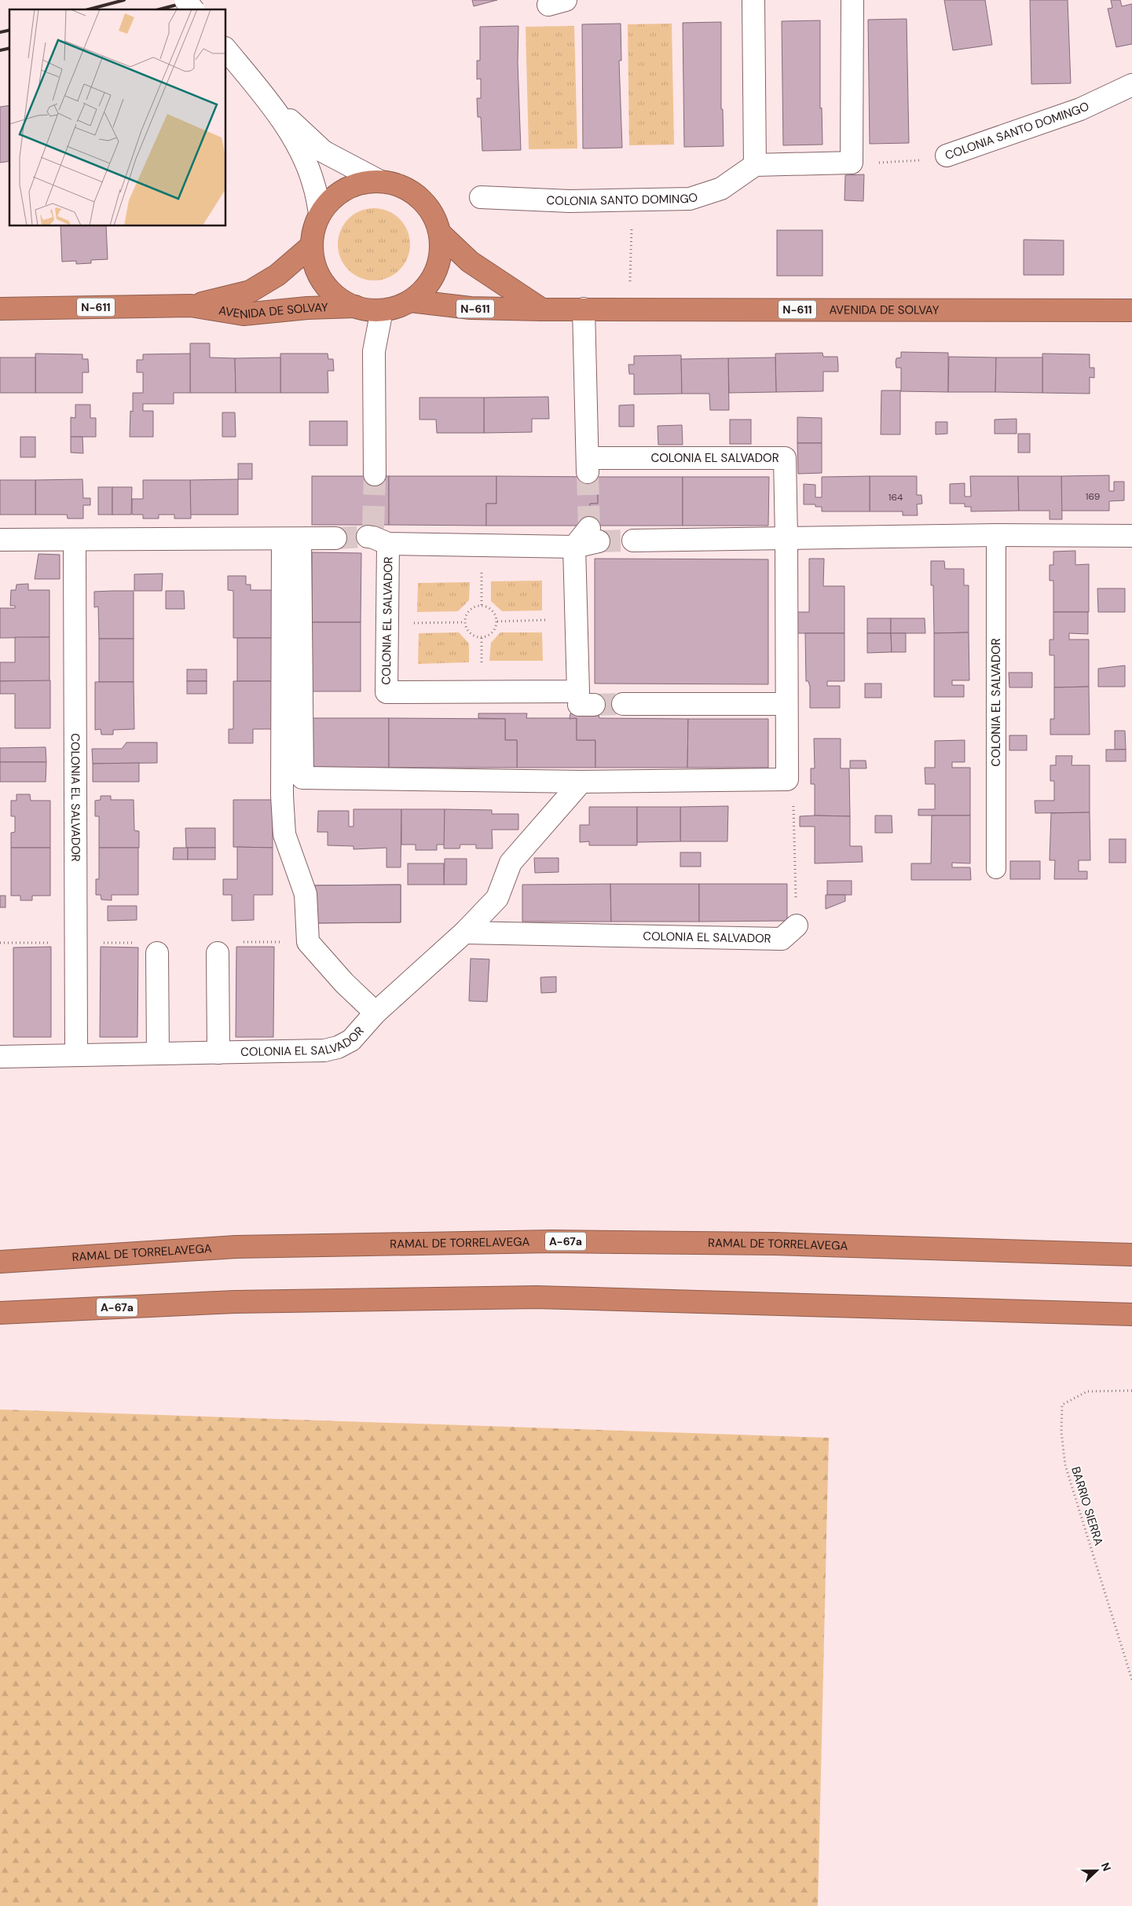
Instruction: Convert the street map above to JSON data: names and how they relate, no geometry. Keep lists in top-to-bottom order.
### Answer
{
  "streets": {
    "highway": [
      "N-611",
      "AVENIDA DE SOLVAY",
      "A-67a",
      "RAMAL DE TORRELAVEGA"
    ],
    "street": ["COLONIA SANTO DOMINGO", "COLONIA EL SALVADOR"],
    "path": ["BARRIO SIERRA"]
  },
  "crossings": [
    ["N-611", "AVENIDA DE SOLVAY"],
    ["AVENIDA DE SOLVAY", "COLONIA EL SALVADOR"]
  ],
  "house_numbers": ["169", "164"],
  "north": "right"
}
